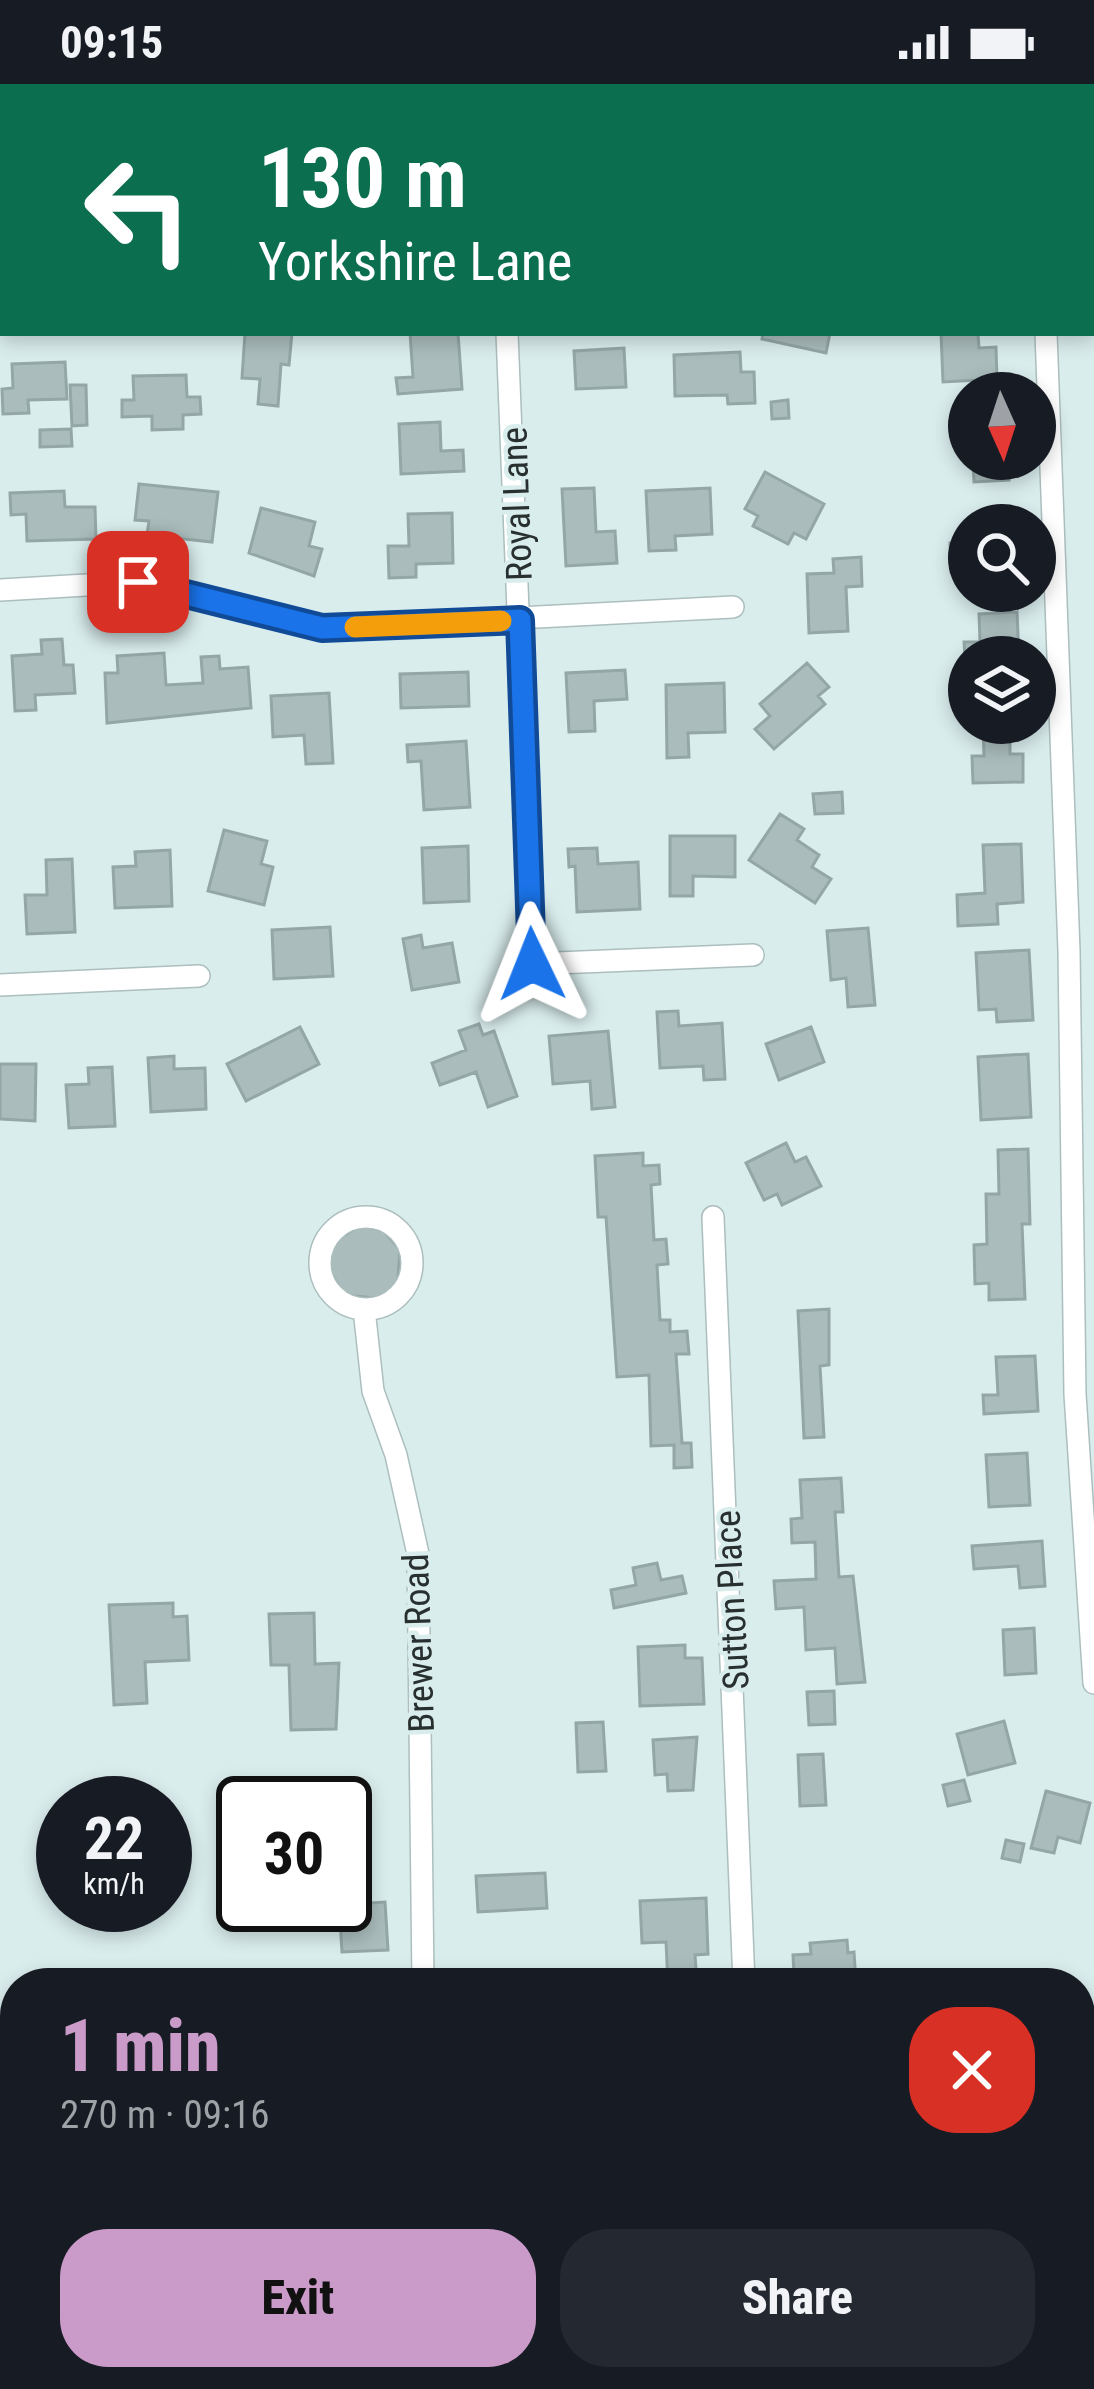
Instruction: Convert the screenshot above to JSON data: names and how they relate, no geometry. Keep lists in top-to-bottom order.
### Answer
{
  "streets": {
    "street": ["Royal Lane", "Sutton Place", "Brewer Road"]
  },
  "north": "bottom",
  "page": {
    "status": "09:15",
    "turn": ["130 m", "Yorkshire Lane"],
    "speed": "22 km/h",
    "limit": "30",
    "heading": ["1 min", "270 m · 09:16"],
    "buttons": ["Exit", "Share"]
  }
}
